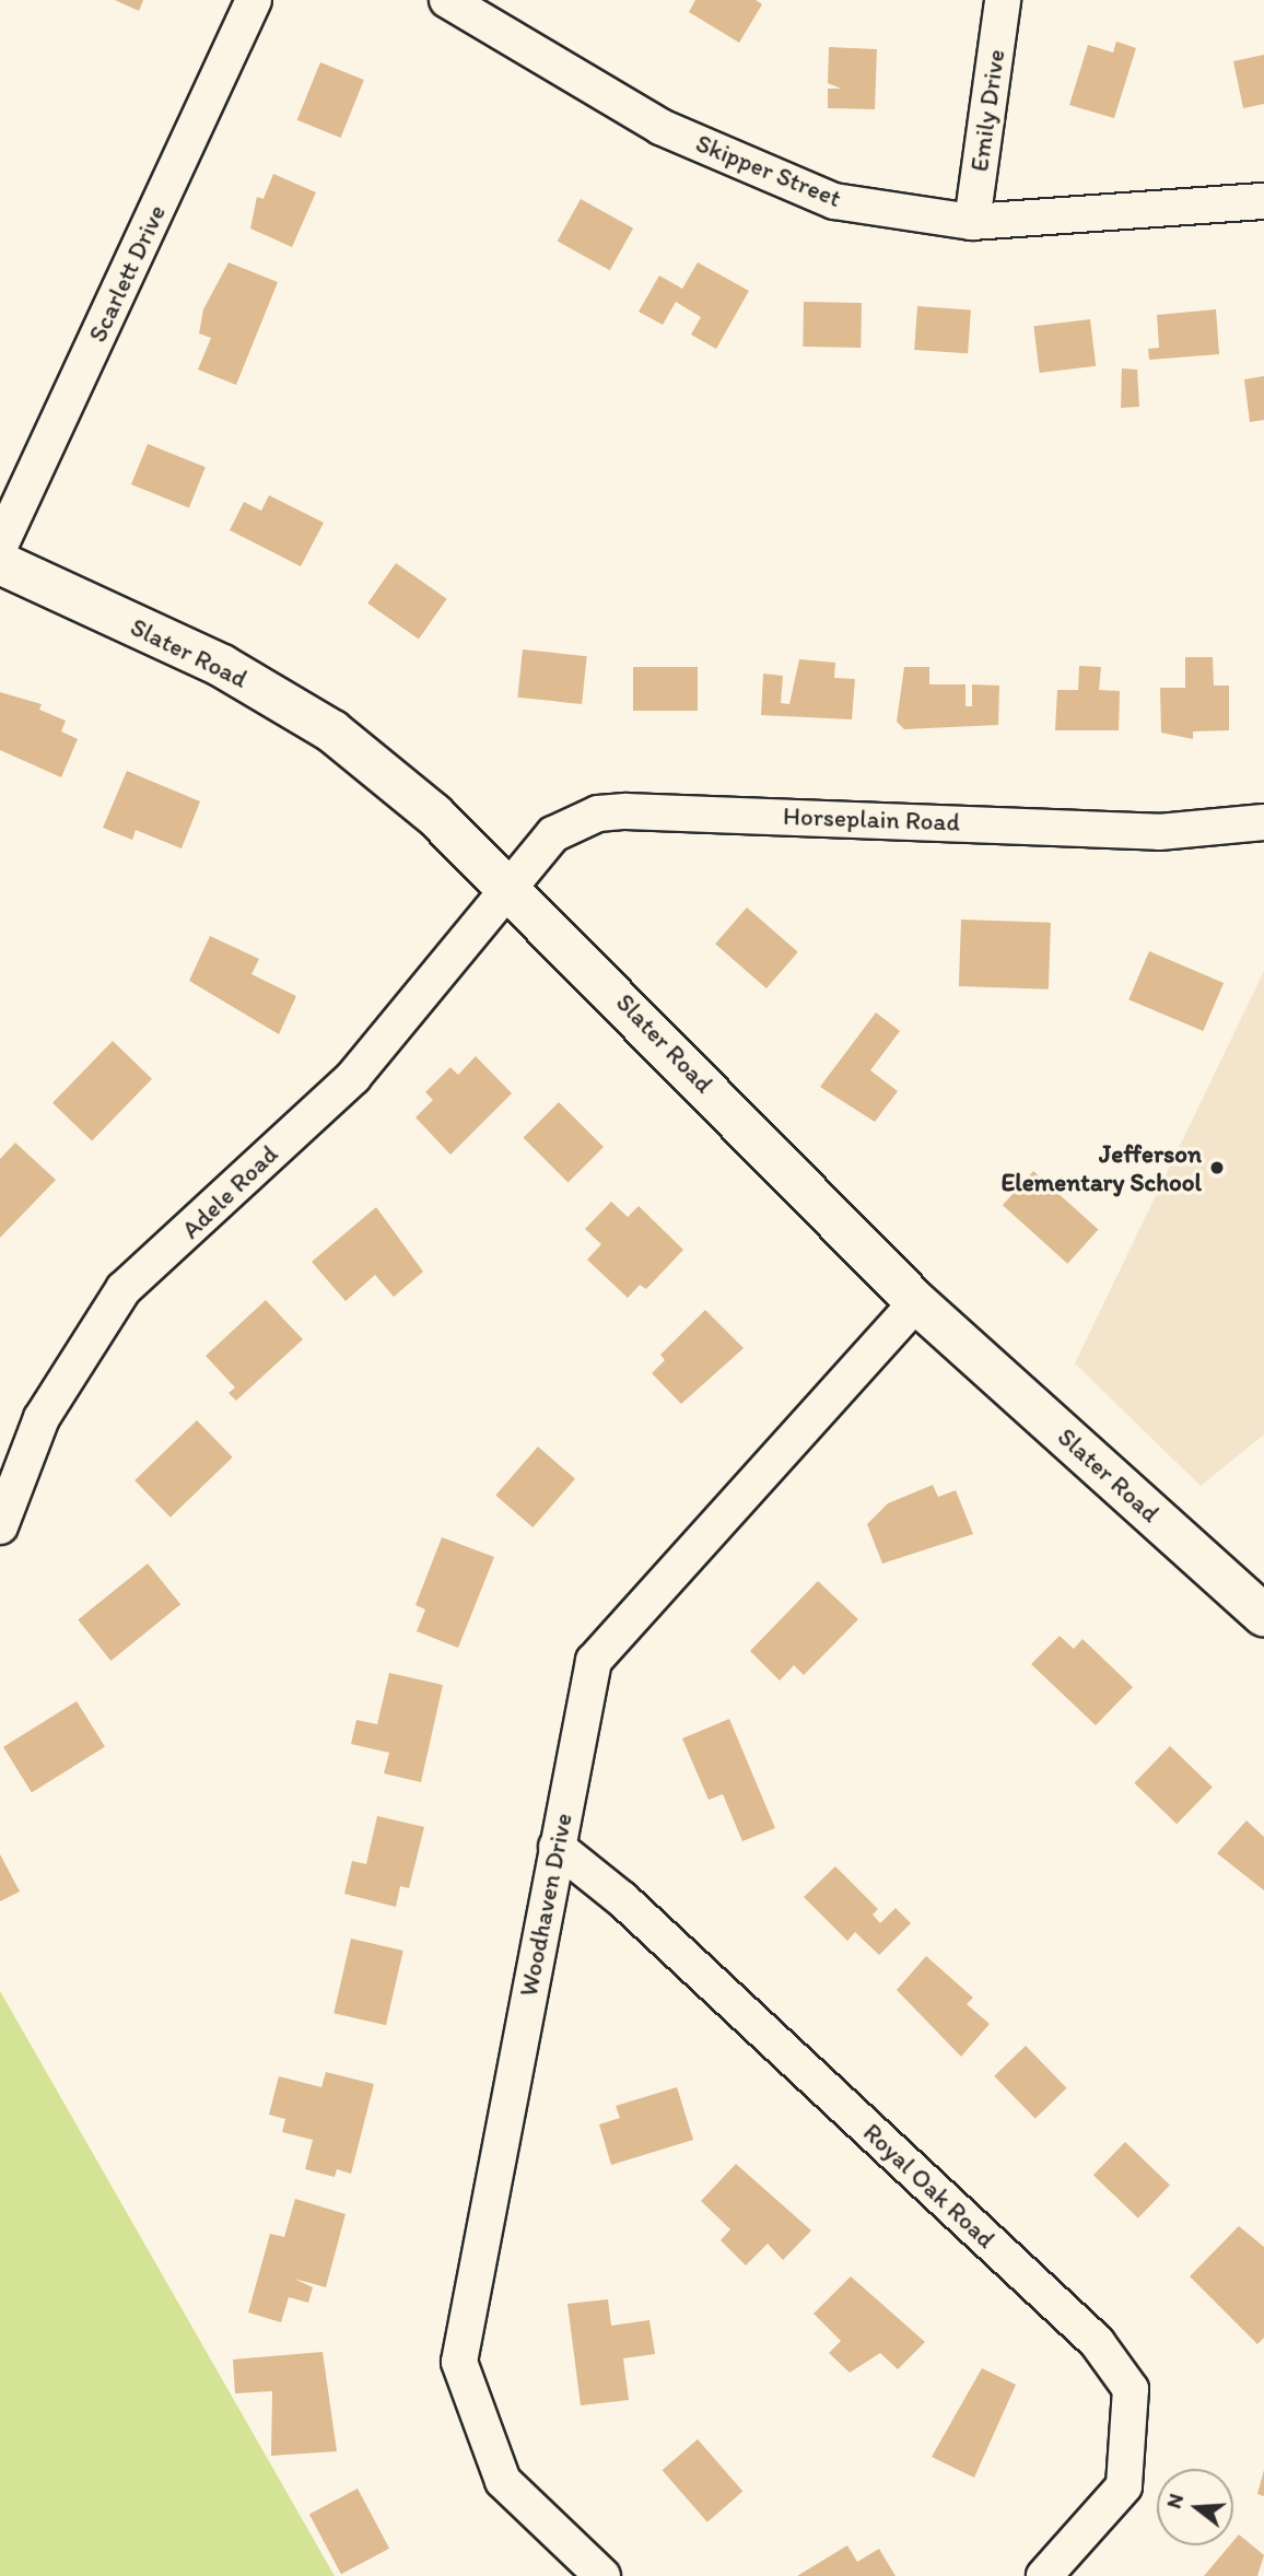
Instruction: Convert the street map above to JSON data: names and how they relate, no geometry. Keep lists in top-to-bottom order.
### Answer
{
  "streets": {
    "main road": ["Slater Road"],
    "street": [
      "Emily Drive",
      "Skipper Street",
      "Scarlett Drive",
      "Horseplain Road",
      "Adele Road",
      "Woodhaven Drive",
      "Royal Oak Road"
    ]
  },
  "crossings": [
    ["Emily Drive", "Skipper Street"],
    ["Slater Road", "Horseplain Road"],
    ["Slater Road", "Adele Road"],
    ["Slater Road", "Woodhaven Drive"],
    ["Horseplain Road", "Adele Road"],
    ["Woodhaven Drive", "Royal Oak Road"]
  ],
  "places": ["Jefferson Elementary School"],
  "north": "left"
}
